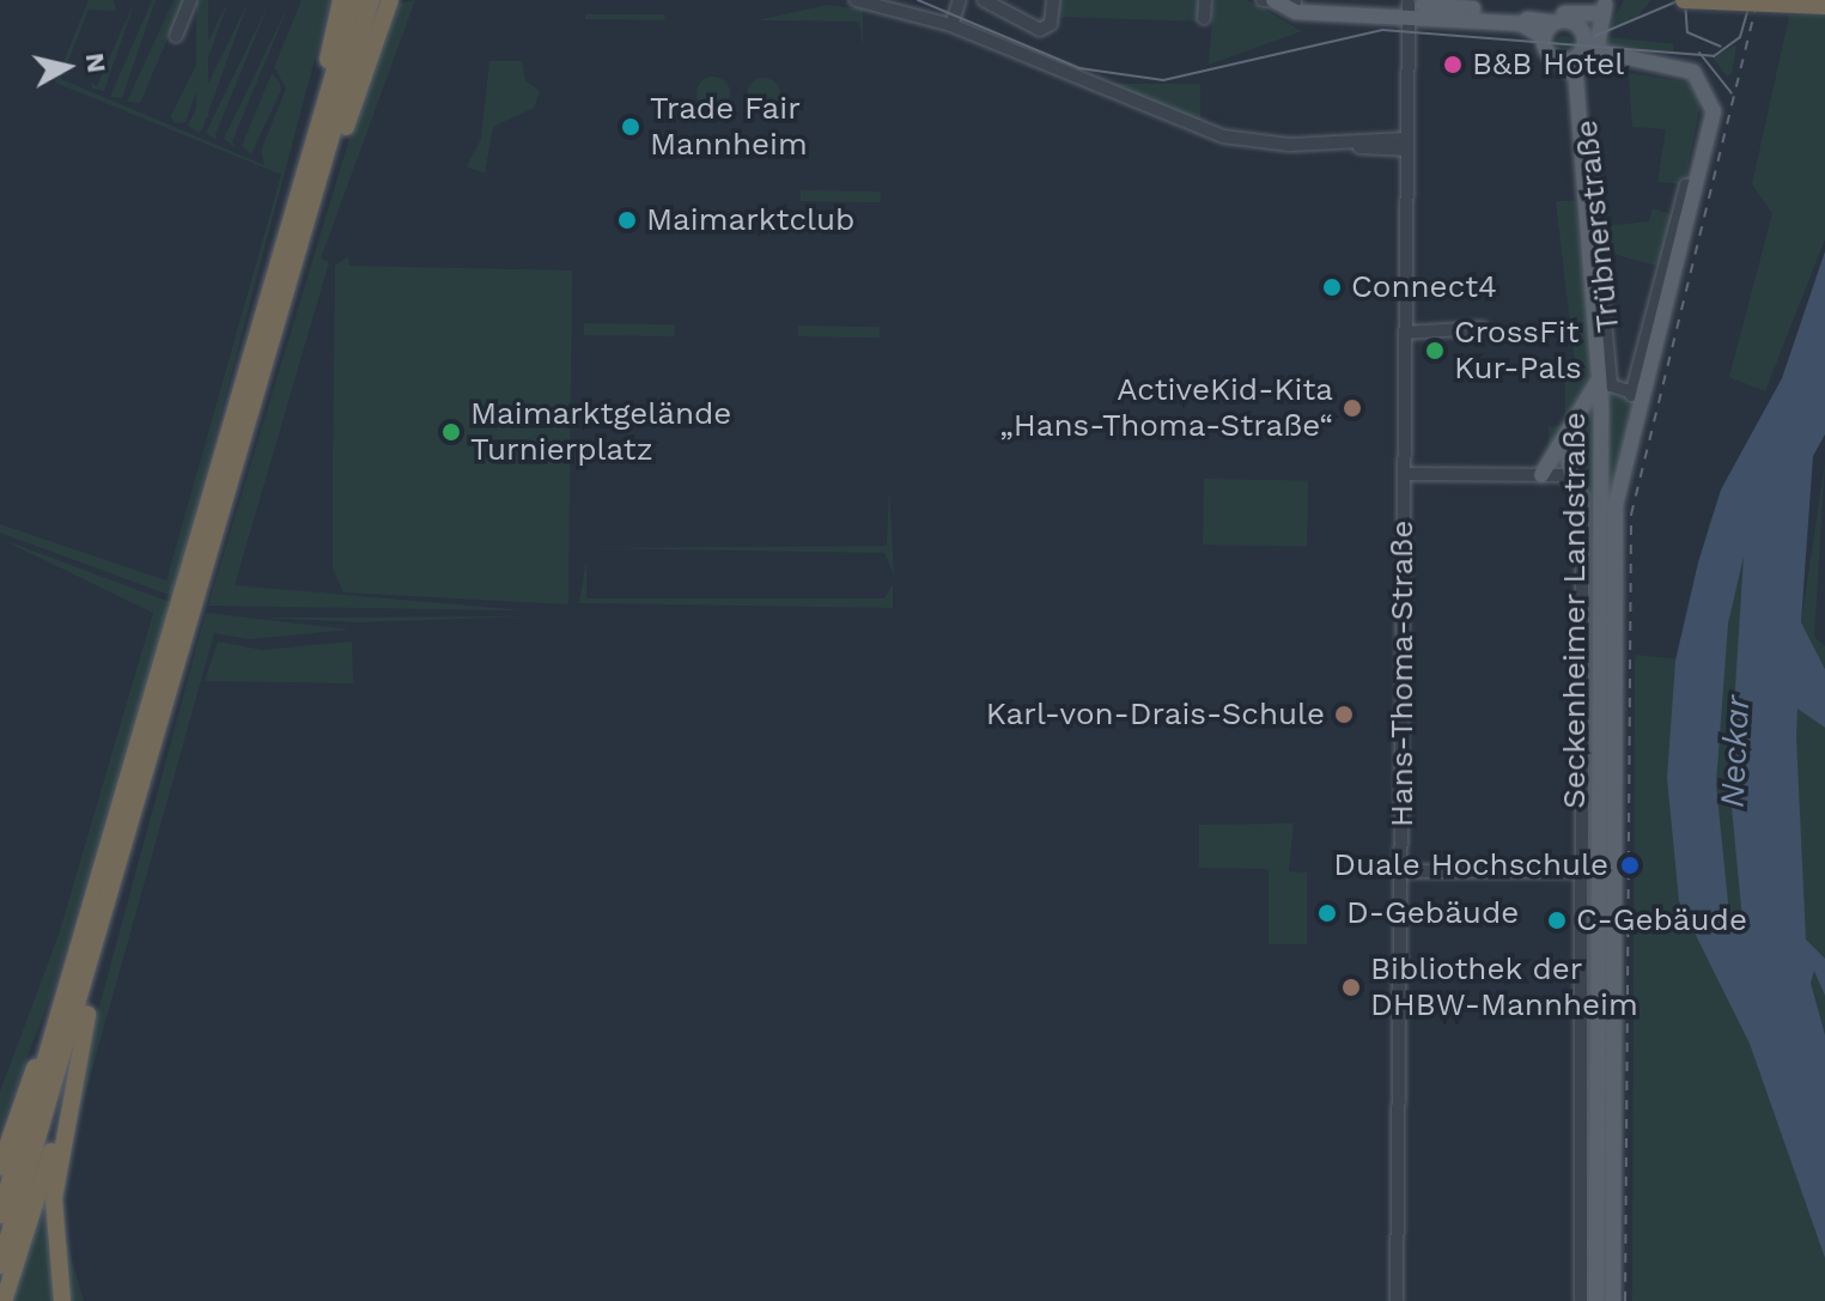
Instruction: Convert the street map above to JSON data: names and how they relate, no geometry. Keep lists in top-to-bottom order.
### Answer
{
  "streets": {
    "main road": ["Seckenheimer Landstraße"],
    "street": ["Trübnerstraße", "Hans-Thoma-Straße"]
  },
  "crossings": [
    ["Trübnerstraße", "Seckenheimer Landstraße"]
  ],
  "water": ["Neckar"],
  "places": [
    "B&B Hotel",
    "Trade Fair Mannheim",
    "Maimarktclub",
    "Connect4",
    "CrossFit Kur-Pals",
    "ActiveKid-Kita „Hans-Thoma-Straße“",
    "Maimarktgelände Turnierplatz",
    "Karl-von-Drais-Schule",
    "Duale Hochschule",
    "D-Gebäude",
    "C-Gebäude",
    "Bibliothek der DHBW-Mannheim"
  ],
  "north": "right"
}
